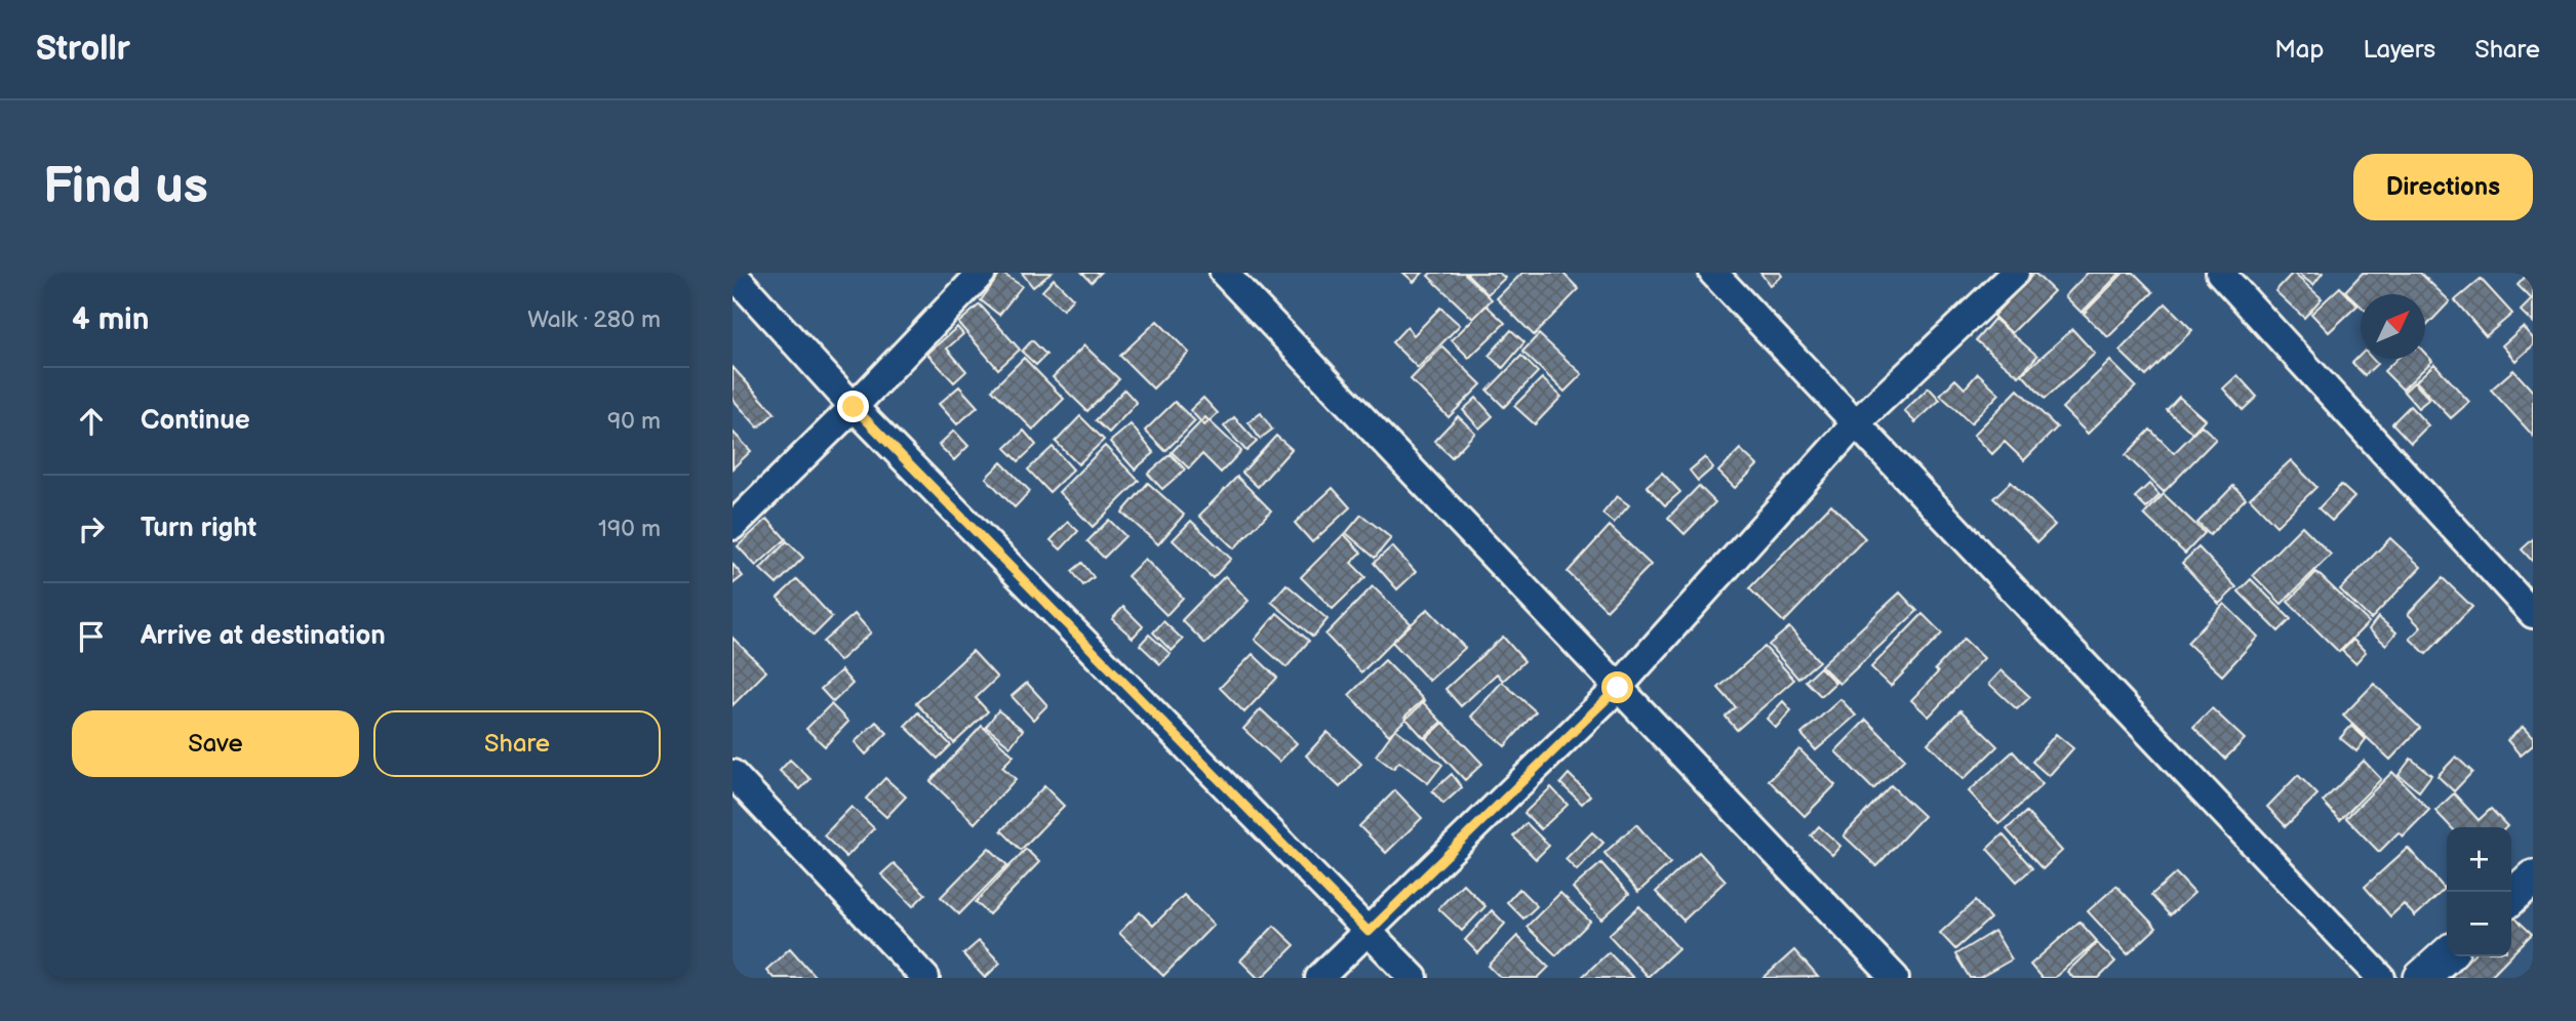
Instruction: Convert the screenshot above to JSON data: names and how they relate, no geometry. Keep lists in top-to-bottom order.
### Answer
{
  "north": "top right",
  "page": {
    "header": "Strollr",
    "nav": ["Map", "Layers", "Share"],
    "buttons": [
      "Directions",
      ["Save", "Share"]
    ],
    "title": "Find us",
    "heading": ["4 min", "Walk · 280 m"],
    "list": [
      ["Continue", "90 m"],
      ["Turn right", "190 m"],
      "Arrive at destination"
    ],
    "map_buttons": ["+", "−"]
  }
}
